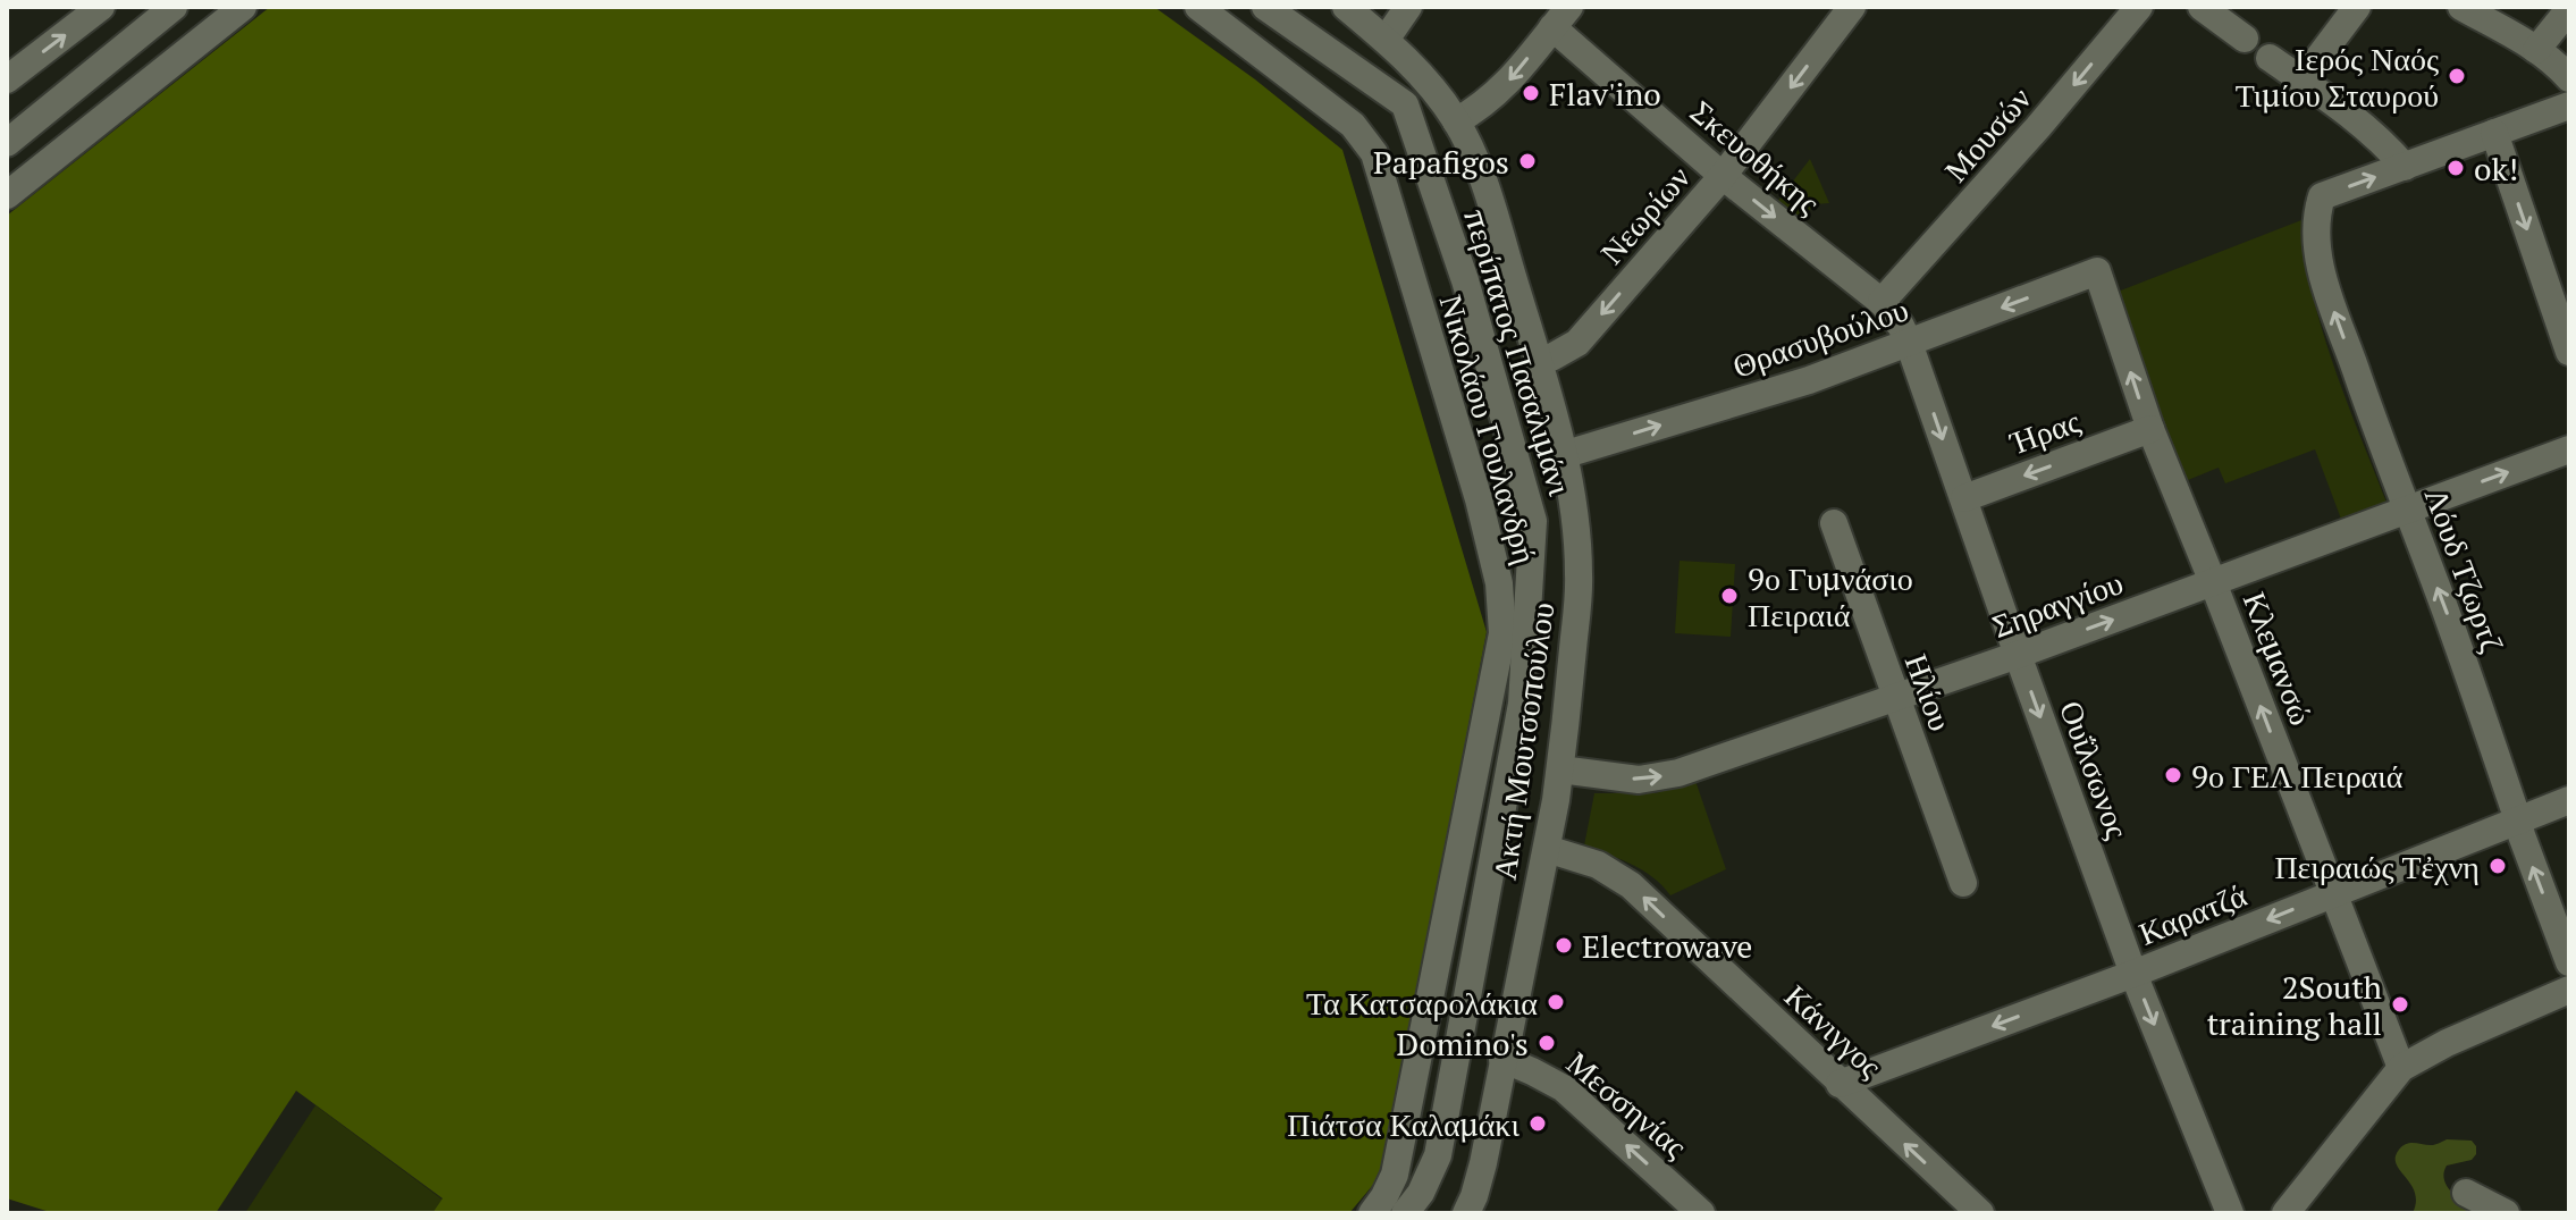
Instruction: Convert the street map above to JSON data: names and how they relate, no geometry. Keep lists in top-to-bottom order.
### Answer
{
  "streets": {
    "street": [
      "Μουσών",
      "Σκευοθήκης",
      "Νεωρίων",
      "Θρασυβούλου",
      "περίπατος Πασαλιμάνι",
      "Νικολάου Γουλανδρή",
      "Ήρας",
      "Λόυδ Τζωρτζ",
      "Σηραγγίου",
      "Κλεμανσώ",
      "Ηλίου",
      "Ακτή Μουτσοπούλου",
      "Ουΐλσωνος",
      "Καρατζά",
      "Κάνιγγος",
      "Μεσσηνίας"
    ]
  },
  "crossings": [
    ["Μουσών", "Σκευοθήκης"],
    ["Σκευοθήκης", "Νεωρίων"],
    ["Σκευοθήκης", "Θρασυβούλου"],
    ["Σκευοθήκης", "Ουΐλσωνος"],
    ["Νεωρίων", "Ακτή Μουτσοπούλου"],
    ["Θρασυβούλου", "Κλεμανσώ"],
    ["Θρασυβούλου", "Ακτή Μουτσοπούλου"],
    ["Θρασυβούλου", "Ουΐλσωνος"],
    ["Ήρας", "Κλεμανσώ"],
    ["Ήρας", "Ουΐλσωνος"],
    ["Λόυδ Τζωρτζ", "Σηραγγίου"],
    ["Λόυδ Τζωρτζ", "Καρατζά"],
    ["Σηραγγίου", "Κλεμανσώ"],
    ["Σηραγγίου", "Ηλίου"],
    ["Σηραγγίου", "Ακτή Μουτσοπούλου"],
    ["Σηραγγίου", "Ουΐλσωνος"],
    ["Κλεμανσώ", "Καρατζά"],
    ["Ακτή Μουτσοπούλου", "Κάνιγγος"],
    ["Ακτή Μουτσοπούλου", "Μεσσηνίας"],
    ["Ουΐλσωνος", "Καρατζά"],
    ["Καρατζά", "Κάνιγγος"]
  ],
  "one_way": [
    "Μουσών",
    "Σκευοθήκης",
    "Ήρας",
    "Λόυδ Τζωρτζ",
    "Σηραγγίου",
    "Κλεμανσώ",
    "Ουΐλσωνος",
    "Καρατζά",
    "Κάνιγγος",
    "Μεσσηνίας"
  ],
  "places": [
    "Ιερός Ναός Τιμίου Σταυρού",
    "Flav'ino",
    "Papafigos",
    "ok!",
    "9ο Γυμνάσιο Πειραιά",
    "9ο ΓΕΛ Πειραιά",
    "Πειραιώς Τἐχνη",
    "Electrowave",
    "Τα Κατσαρολάκια",
    "2South training hall",
    "Domino's",
    "Πιάτσα Καλαμάκι"
  ]
}
